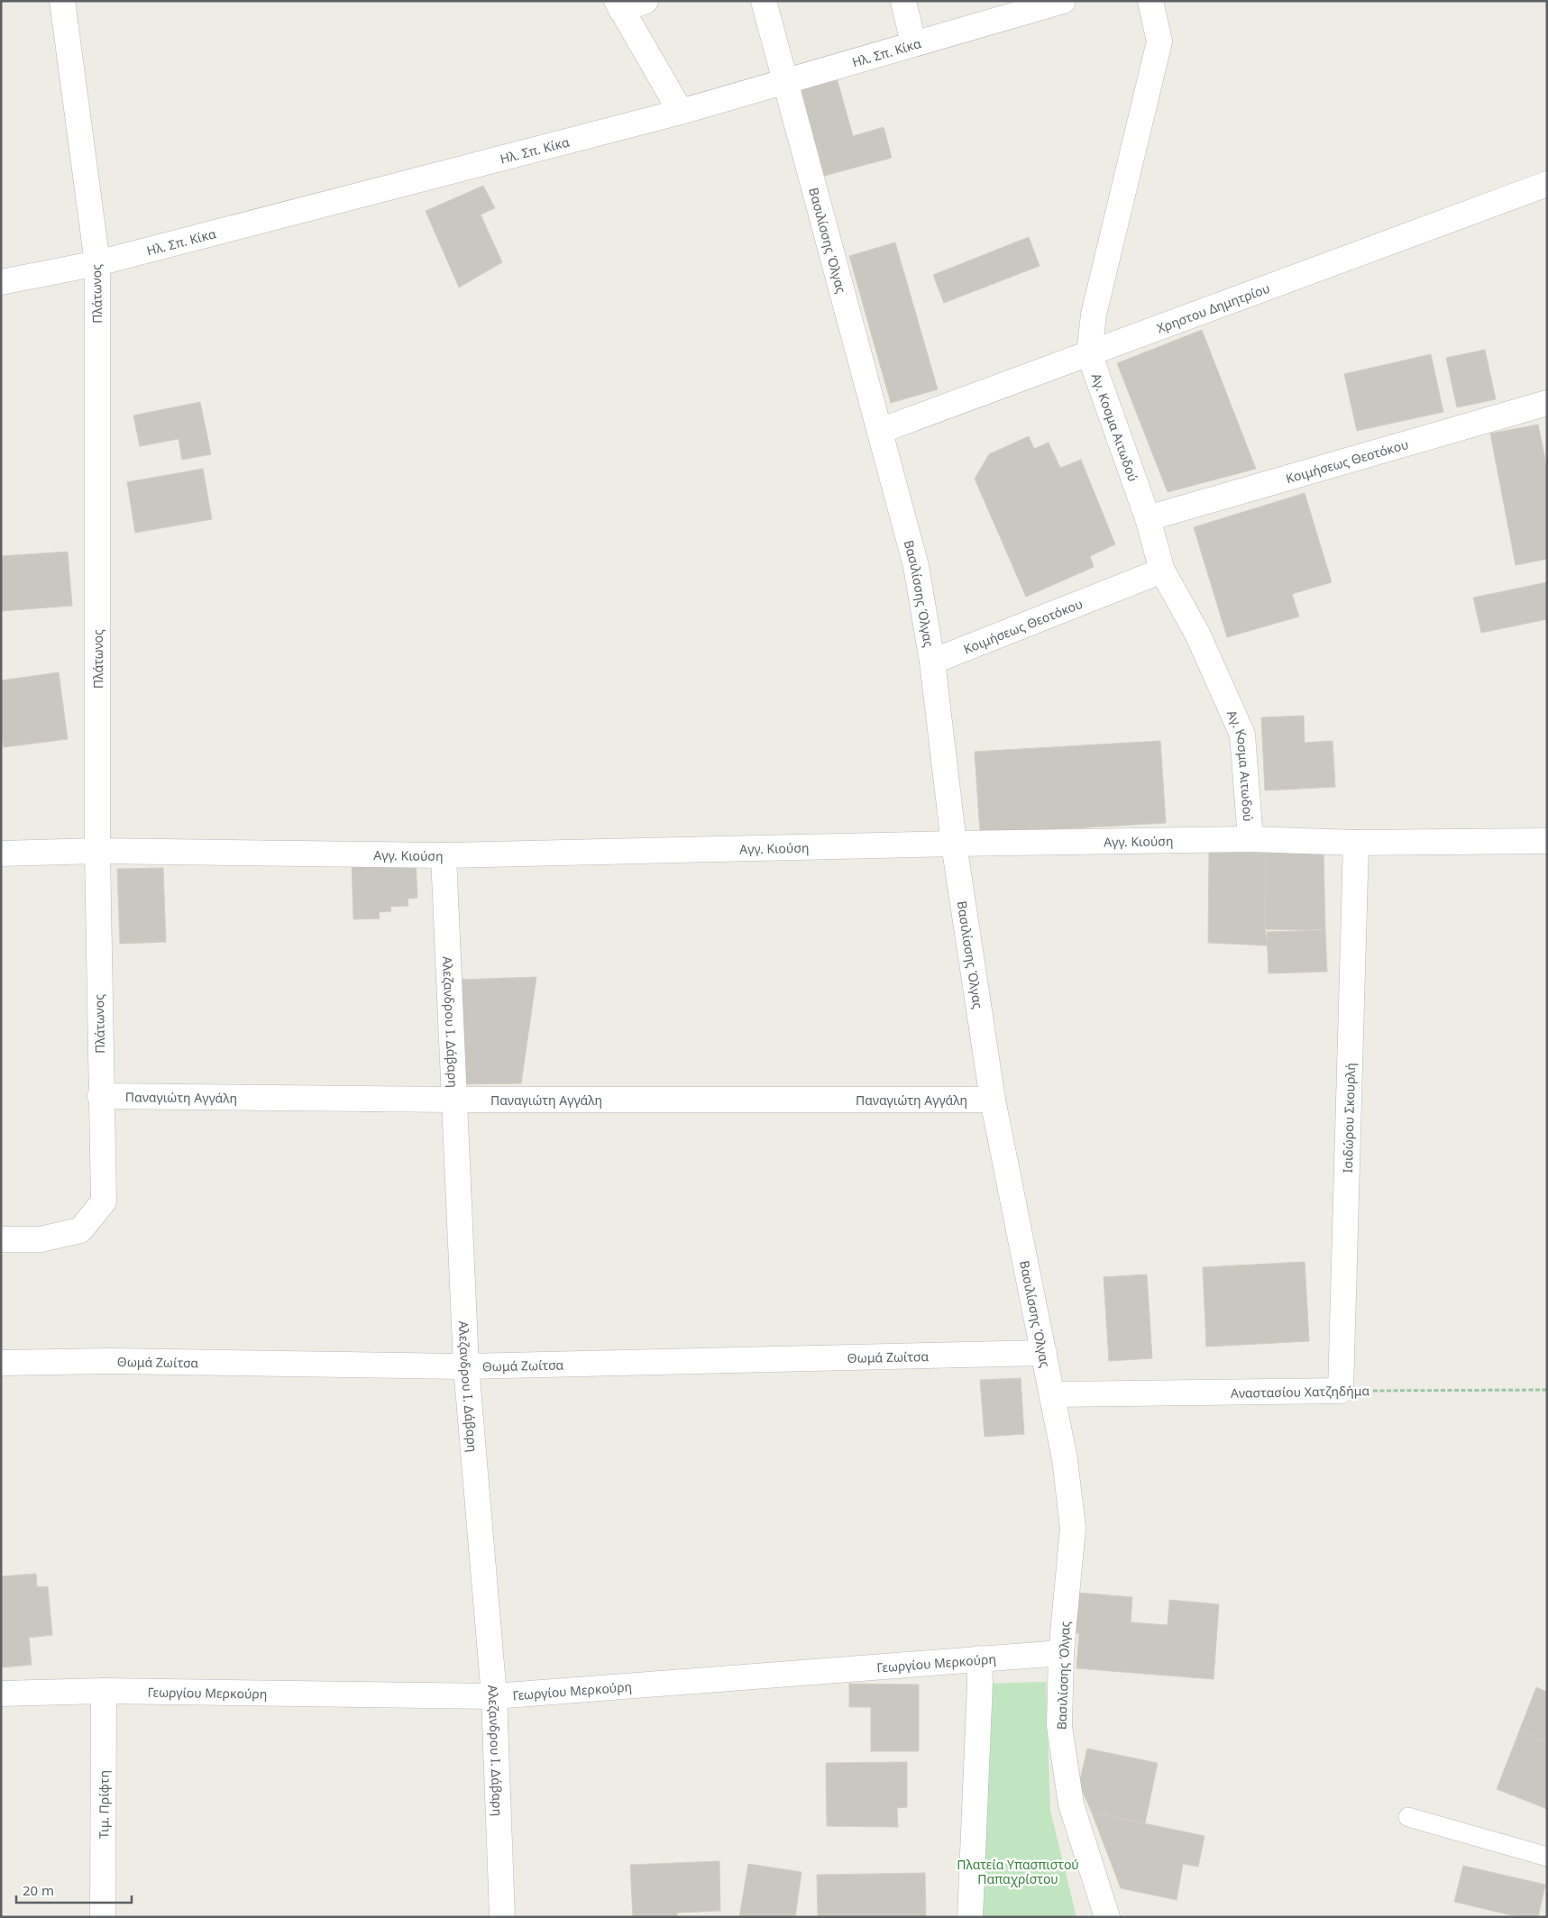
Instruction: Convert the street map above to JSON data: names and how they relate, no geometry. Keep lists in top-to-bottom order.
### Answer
{
  "streets": {
    "street": [
      "Ηλ. Σπ. Κίκα",
      "Βασιλίσσης Όλγας",
      "Πλάτωνος",
      "Χρηστου Δημητρίου",
      "Αγ. Κοσμα Αιτωδού",
      "Κοιμήσεως Θεοτόκου",
      "Αγγ. Κιούση",
      "Αλεζανδρου Ι. Δάβαρη",
      "Παναγιώτη Αγγάλη",
      "Ισιδώρου Σκουρλή",
      "Θωμά Ζωίτσα",
      "Αναστασίου Χατζηδήμα",
      "Γεωργίου Μερκούρη",
      "Τιμ. Πρίφτη"
    ]
  },
  "crossings": [
    ["Ηλ. Σπ. Κίκα", "Βασιλίσσης Όλγας"],
    ["Ηλ. Σπ. Κίκα", "Πλάτωνος"],
    ["Βασιλίσσης Όλγας", "Χρηστου Δημητρίου"],
    ["Βασιλίσσης Όλγας", "Κοιμήσεως Θεοτόκου"],
    ["Βασιλίσσης Όλγας", "Αγγ. Κιούση"],
    ["Βασιλίσσης Όλγας", "Παναγιώτη Αγγάλη"],
    ["Βασιλίσσης Όλγας", "Θωμά Ζωίτσα"],
    ["Βασιλίσσης Όλγας", "Αναστασίου Χατζηδήμα"],
    ["Βασιλίσσης Όλγας", "Γεωργίου Μερκούρη"],
    ["Πλάτωνος", "Αγγ. Κιούση"],
    ["Πλάτωνος", "Παναγιώτη Αγγάλη"],
    ["Χρηστου Δημητρίου", "Αγ. Κοσμα Αιτωδού"],
    ["Αγ. Κοσμα Αιτωδού", "Κοιμήσεως Θεοτόκου"],
    ["Αγ. Κοσμα Αιτωδού", "Αγγ. Κιούση"],
    ["Αγγ. Κιούση", "Αλεζανδρου Ι. Δάβαρη"],
    ["Αγγ. Κιούση", "Ισιδώρου Σκουρλή"],
    ["Αλεζανδρου Ι. Δάβαρη", "Παναγιώτη Αγγάλη"],
    ["Αλεζανδρου Ι. Δάβαρη", "Θωμά Ζωίτσα"],
    ["Αλεζανδρου Ι. Δάβαρη", "Γεωργίου Μερκούρη"],
    ["Ισιδώρου Σκουρλή", "Αναστασίου Χατζηδήμα"],
    ["Γεωργίου Μερκούρη", "Τιμ. Πρίφτη"]
  ],
  "parks": ["Πλατεία Υπασπιστού Παπαχρίστου"],
  "scale_bar": "20 m"
}
